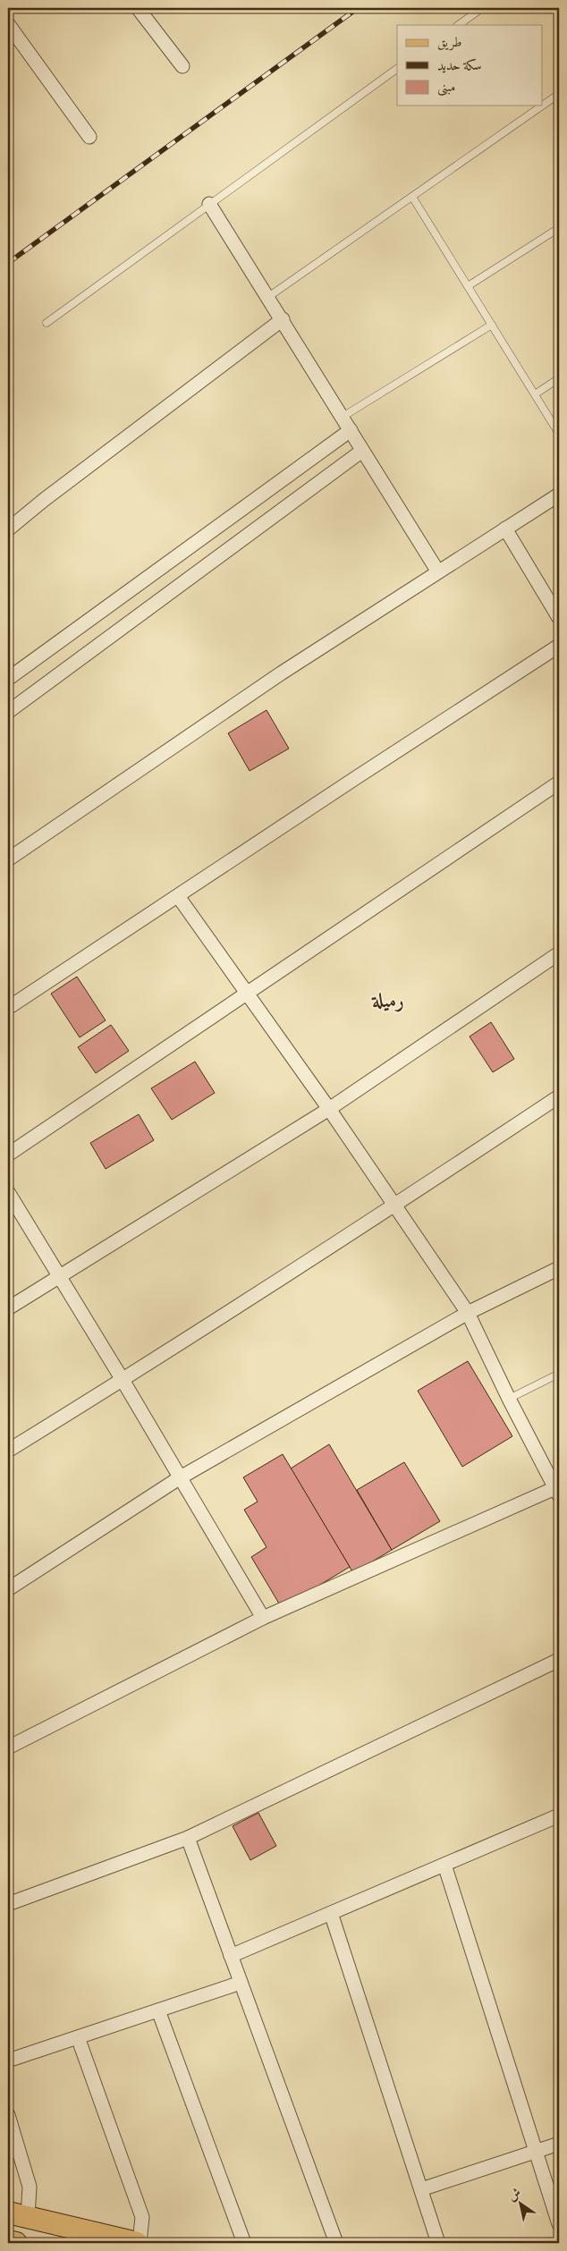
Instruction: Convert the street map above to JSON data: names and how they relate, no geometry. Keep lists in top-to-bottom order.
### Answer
{
  "districts": ["رميلة"],
  "legend": ["طريق", "سكة حديد", "مبنى"],
  "north": "top left"
}
